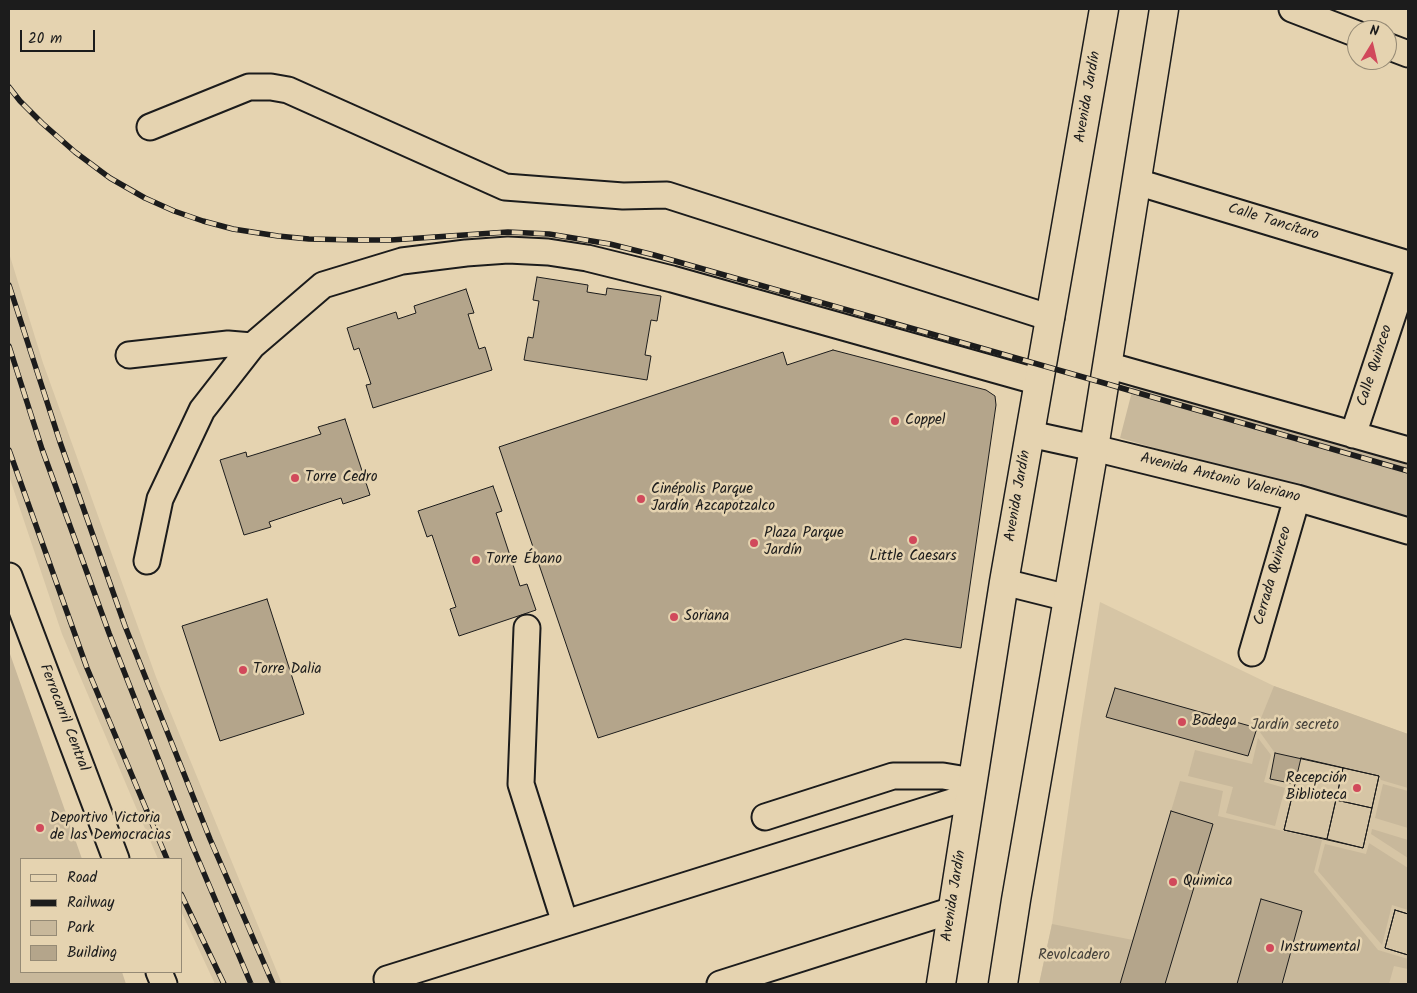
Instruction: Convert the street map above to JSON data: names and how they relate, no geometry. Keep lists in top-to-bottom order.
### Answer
{
  "streets": {
    "main road": ["Avenida Jardín"],
    "street": [
      "Calle Tancítaro",
      "Calle Quinceo",
      "Avenida Antonio Valeriano",
      "Cerrada Quinceo",
      "Ferrocarril Central"
    ]
  },
  "crossings": [
    ["Avenida Jardín", "Avenida Antonio Valeriano"],
    ["Avenida Antonio Valeriano", "Cerrada Quinceo"]
  ],
  "parks": ["Jardín secreto", "Revolcadero"],
  "places": [
    "Coppel",
    "Torre Cedro",
    "Cinépolis Parque Jardín Azcapotzalco",
    "Little Caesars",
    "Plaza Parque Jardín",
    "Torre Ébano",
    "Soriana",
    "Torre Dalia",
    "Bodega",
    "Recepción Biblioteca",
    "Deportivo Victoria de las Democracias",
    "Quimica",
    "Instrumental"
  ],
  "legend": [
    "Road",
    "Railway",
    "Park",
    "Building"
  ],
  "scale_bar": "20 m",
  "north": "top"
}
